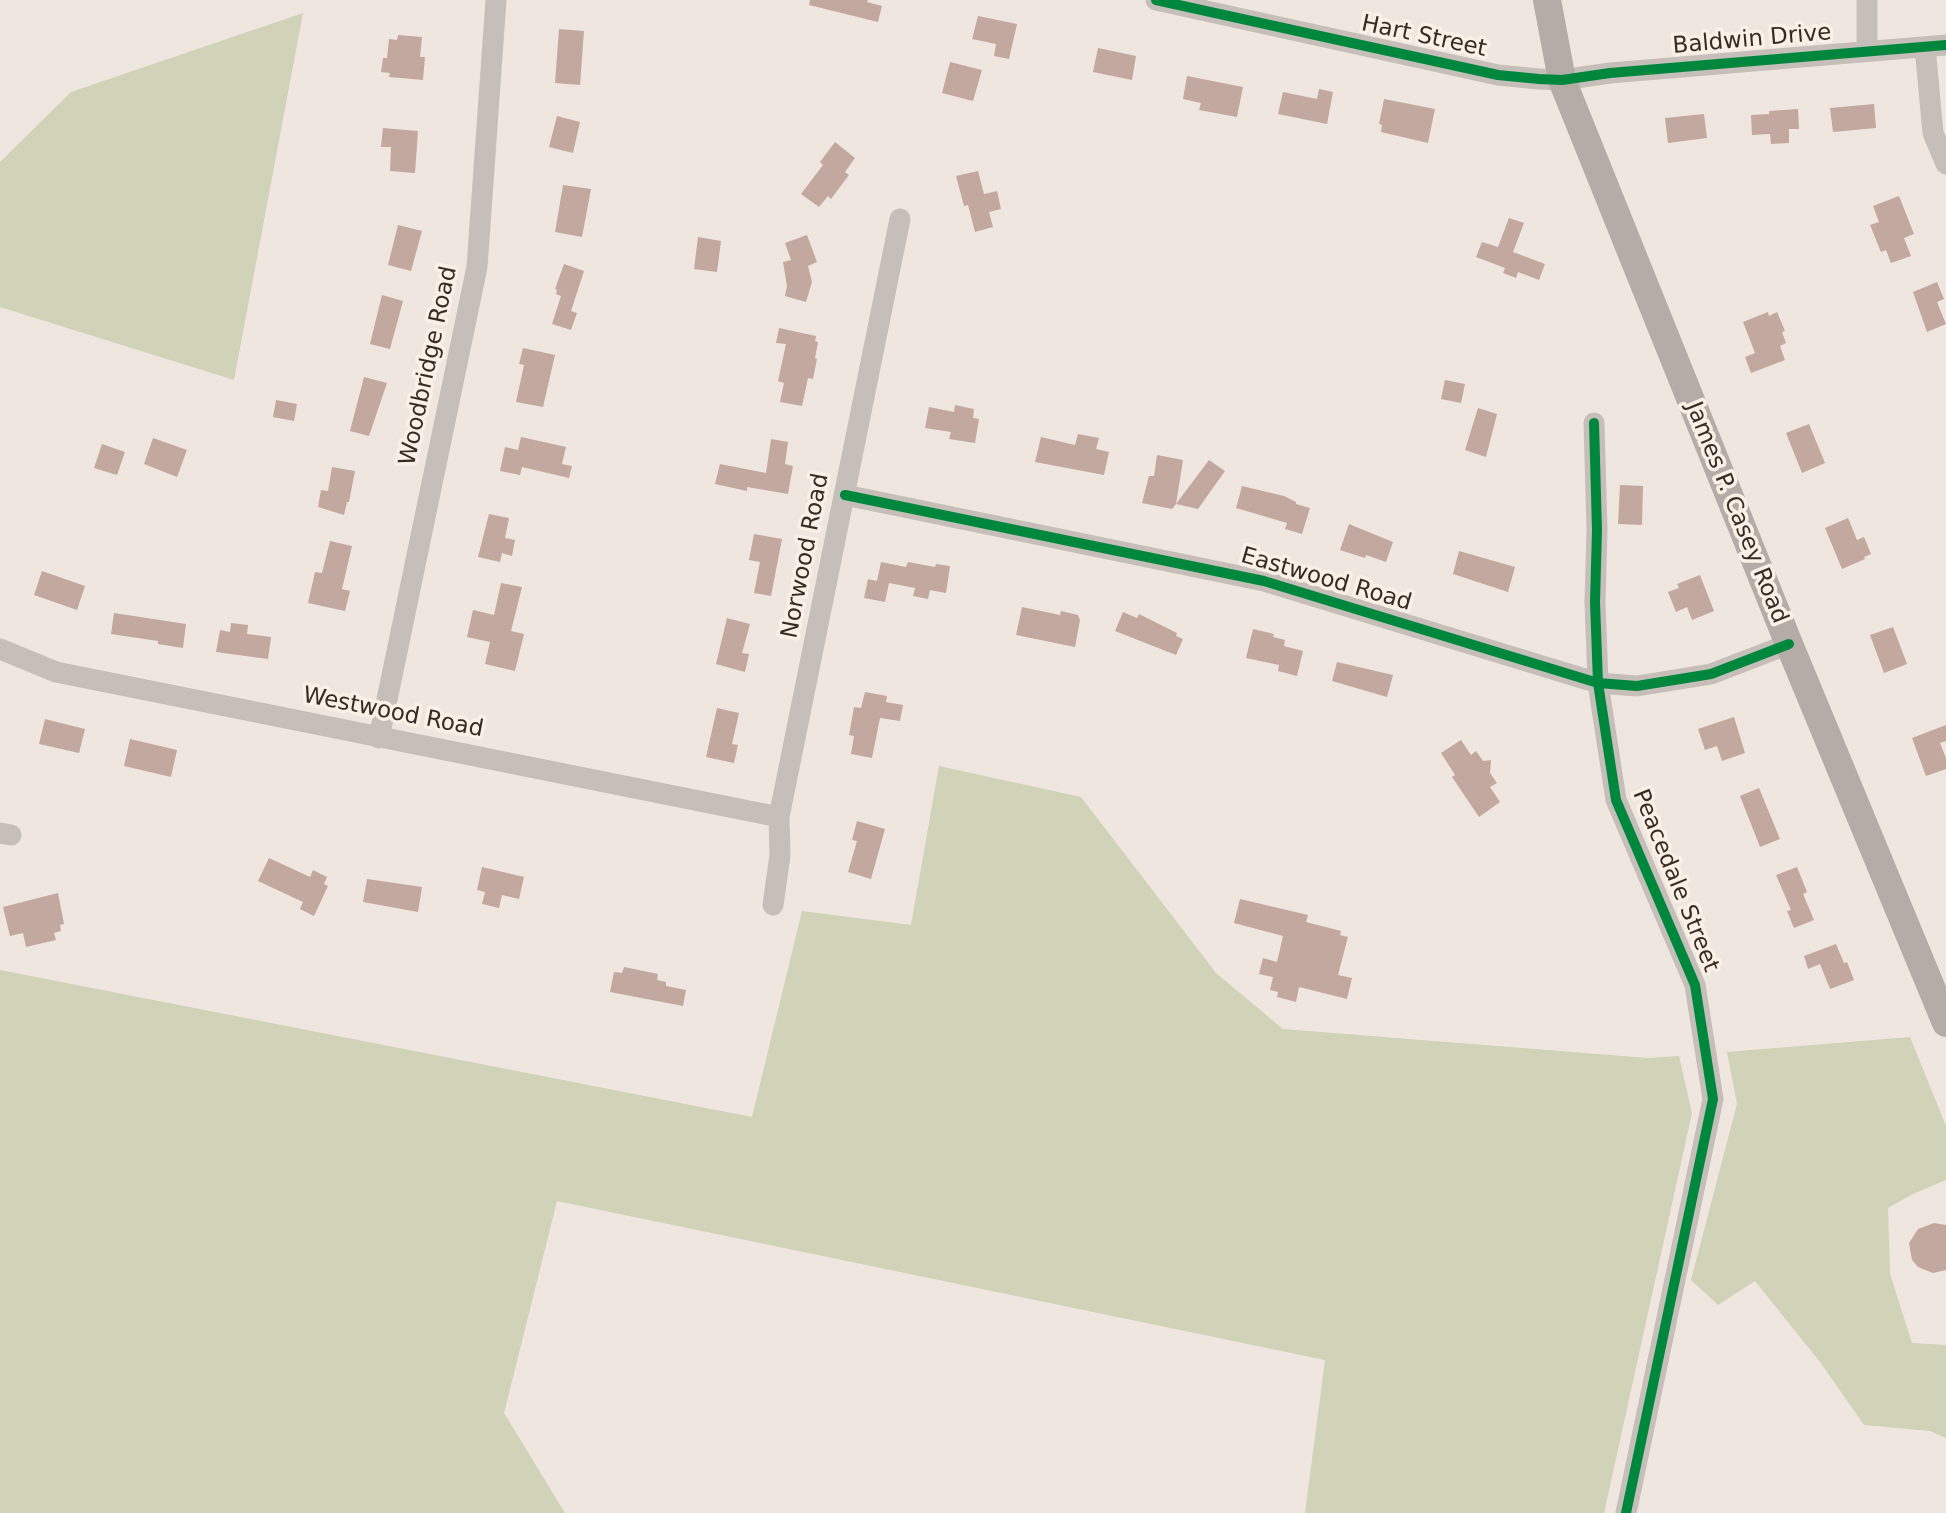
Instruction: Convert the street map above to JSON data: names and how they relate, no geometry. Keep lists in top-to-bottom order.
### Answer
{
  "streets": {
    "main road": ["James P. Casey Road"],
    "street": [
      "Hart Street",
      "Baldwin Drive",
      "Woodbridge Road",
      "Norwood Road",
      "Eastwood Road",
      "Westwood Road",
      "Peacedale Street"
    ]
  },
  "crossings": [
    ["Hart Street", "Baldwin Drive"],
    ["Hart Street", "James P. Casey Road"],
    ["Baldwin Drive", "James P. Casey Road"],
    ["Woodbridge Road", "Westwood Road"],
    ["James P. Casey Road", "Eastwood Road"],
    ["Norwood Road", "Eastwood Road"],
    ["Norwood Road", "Westwood Road"],
    ["Eastwood Road", "Peacedale Street"]
  ]
}
